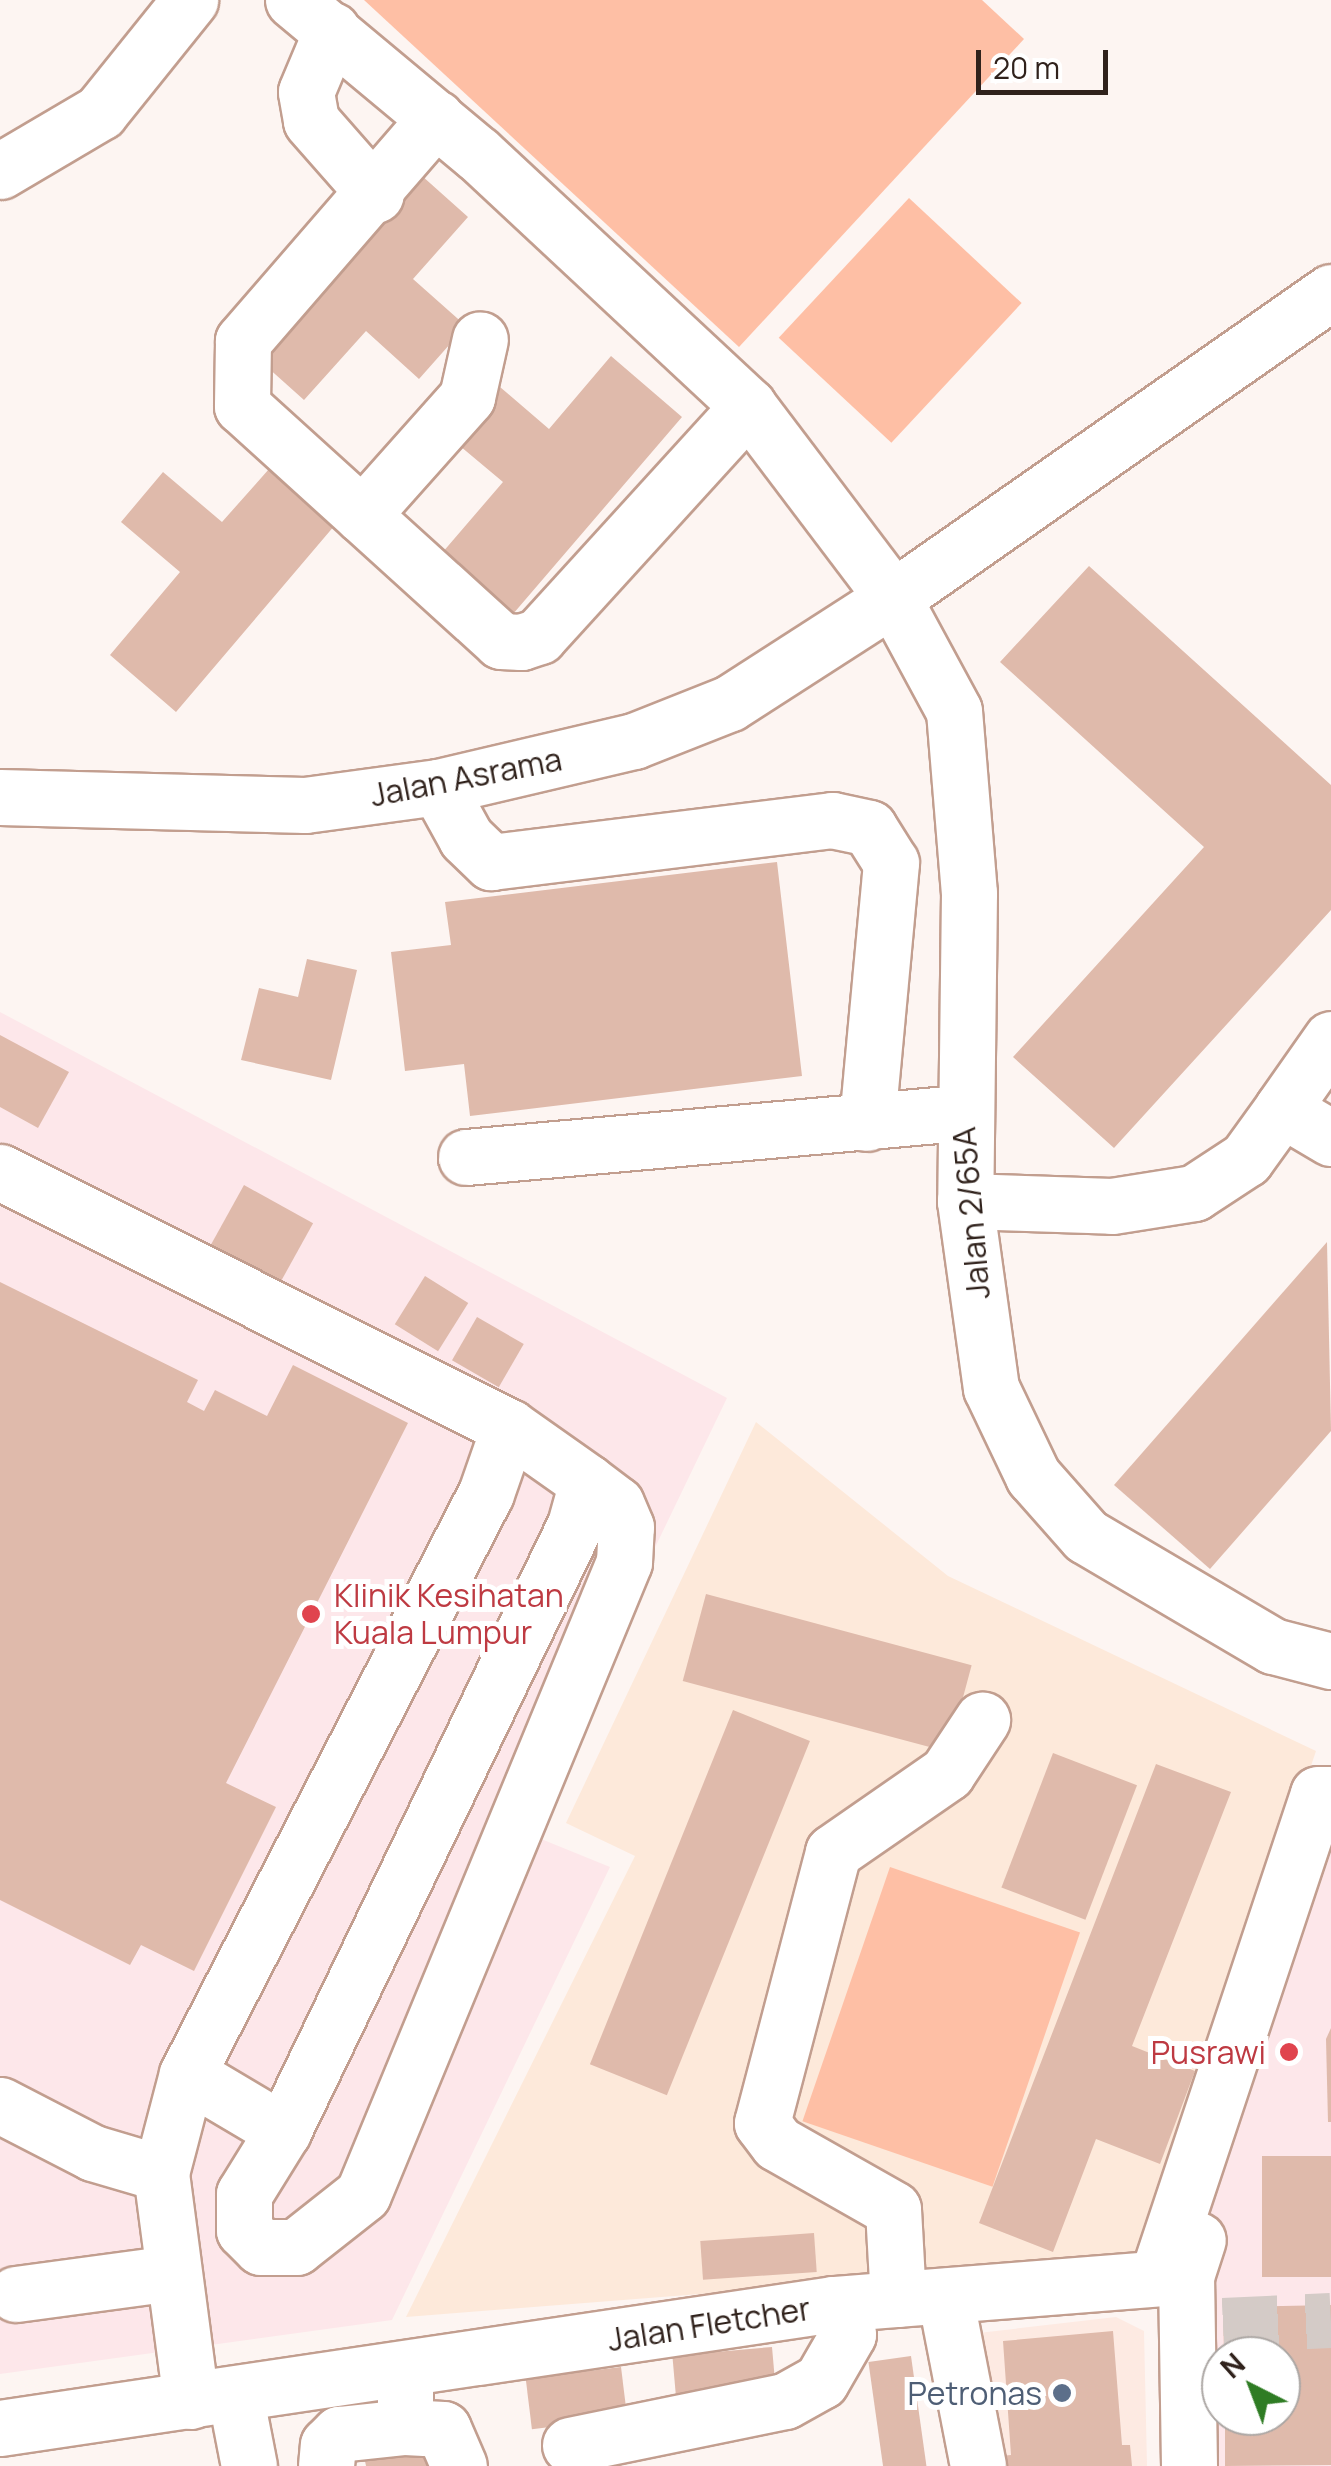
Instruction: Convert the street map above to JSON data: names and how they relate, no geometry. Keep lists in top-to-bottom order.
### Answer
{
  "streets": {
    "street": ["Jalan Asrama", "Jalan 2/65A", "Jalan Fletcher"]
  },
  "crossings": [
    ["Jalan Asrama", "Jalan 2/65A"]
  ],
  "places": ["Klinik Kesihatan Kuala Lumpur", "Pusrawi", "Petronas"],
  "scale_bar": "20 m",
  "north": "top left"
}
